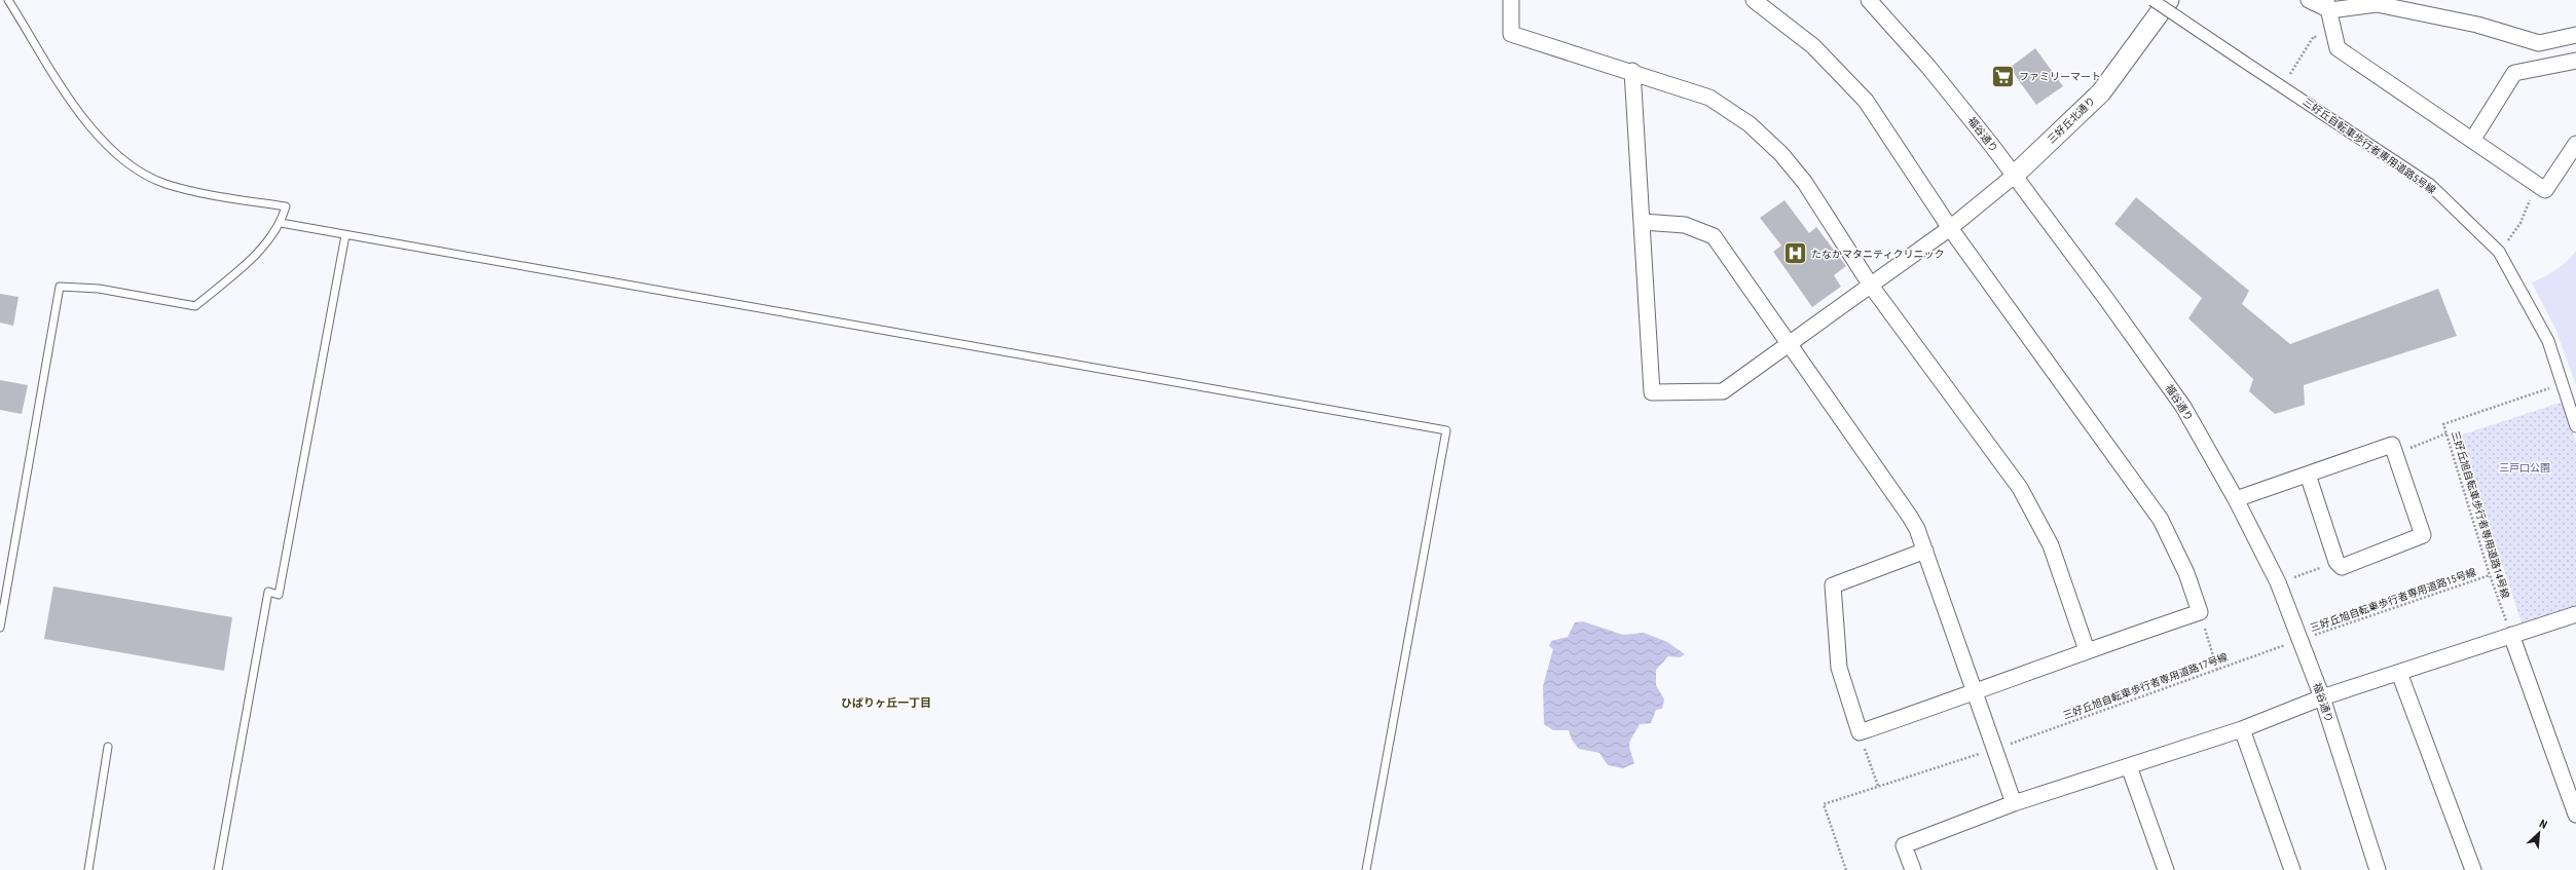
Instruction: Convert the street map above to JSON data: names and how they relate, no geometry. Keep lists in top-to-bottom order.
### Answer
{
  "streets": {
    "street": ["三好丘北通り", "福谷通り", "三好丘自転車歩行者専用道路5号線"],
    "path": ["三好丘旭自転車歩行者専用道路14号線", "三好丘旭自転車歩行者専用道路15号線", "三好丘旭自転車歩行者専用道路17号線"]
  },
  "crossings": [
    ["三好丘北通り", "福谷通り"],
    ["福谷通り", "三好丘旭自転車歩行者専用道路15号線"],
    ["福谷通り", "三好丘旭自転車歩行者専用道路17号線"],
    ["三好丘自転車歩行者専用道路5号線", "三好丘旭自転車歩行者専用道路14号線"],
    ["三好丘旭自転車歩行者専用道路14号線", "三好丘旭自転車歩行者専用道路15号線"],
    ["三好丘旭自転車歩行者専用道路15号線", "三好丘旭自転車歩行者専用道路17号線"]
  ],
  "districts": ["ひばりヶ丘一丁目"],
  "parks": ["三戸口公園"],
  "places": {
    "supermarket": ["ファミリーマート"],
    "hospital": ["たなかマタニティクリニック"]
  },
  "north": "top right"
}
